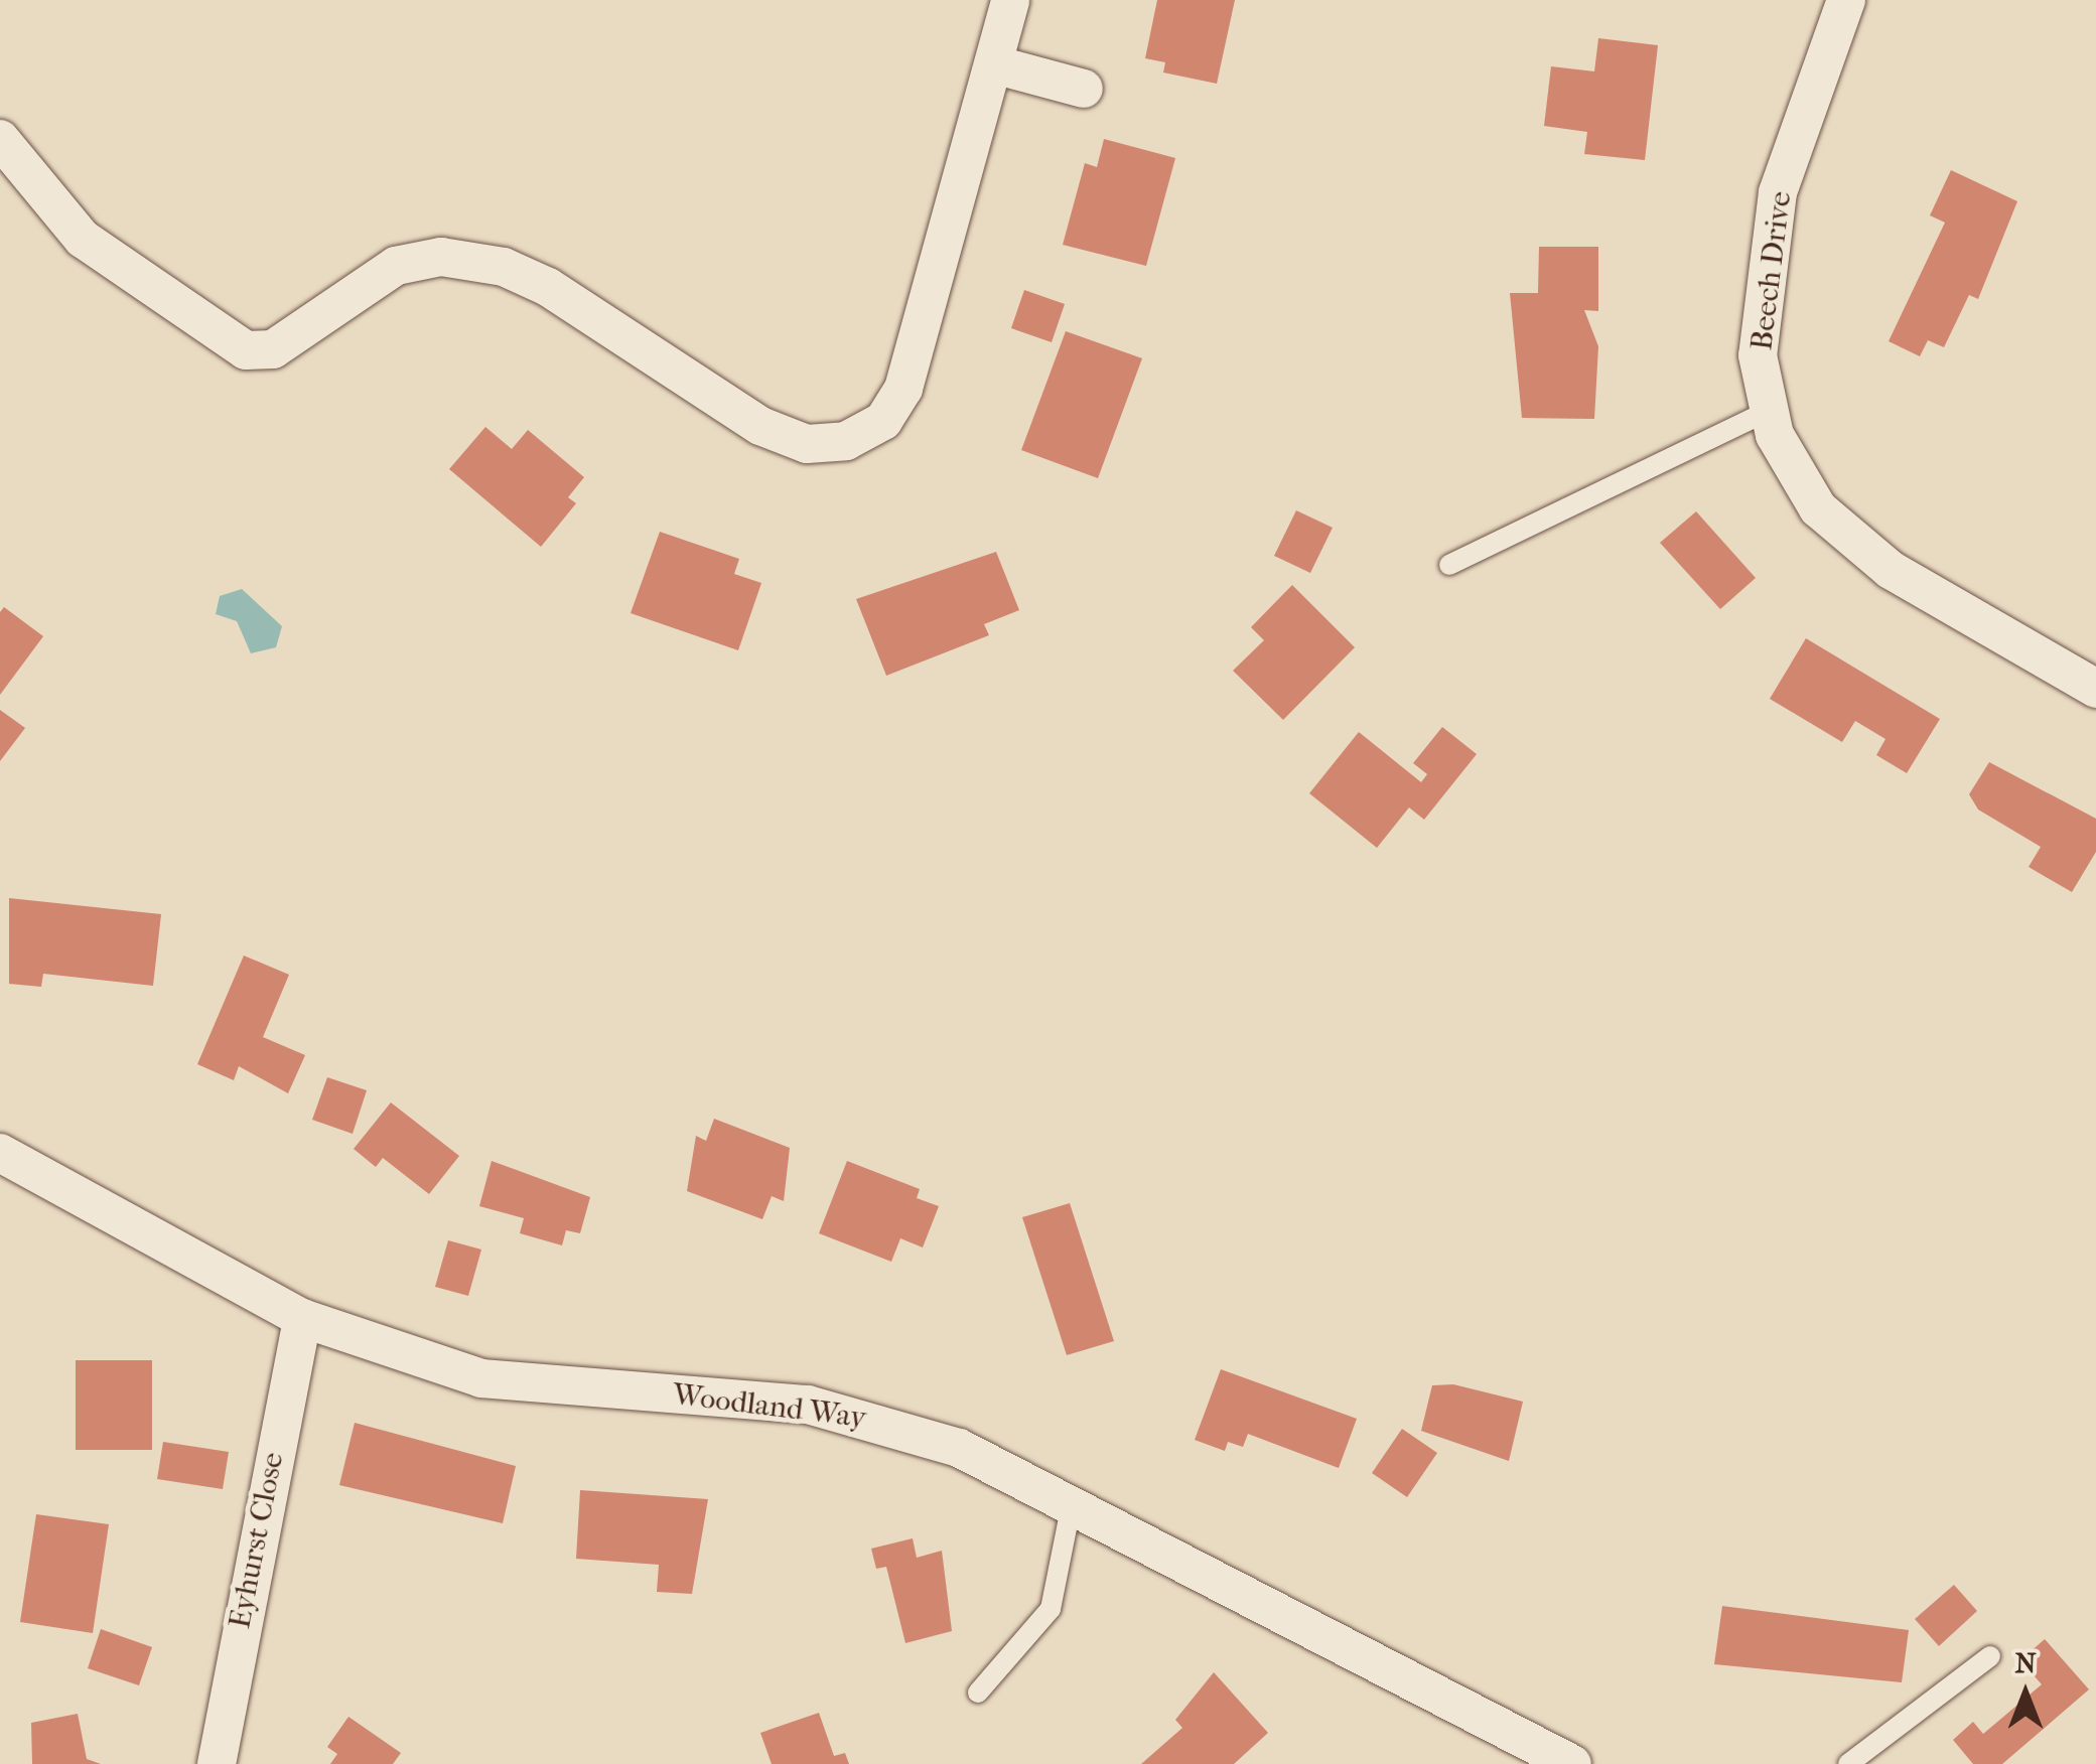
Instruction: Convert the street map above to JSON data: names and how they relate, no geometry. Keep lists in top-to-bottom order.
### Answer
{
  "streets": {
    "street": ["Beech Drive", "Woodland Way", "Eyhurst Close"]
  },
  "crossings": [
    ["Woodland Way", "Eyhurst Close"]
  ],
  "north": "top"
}
